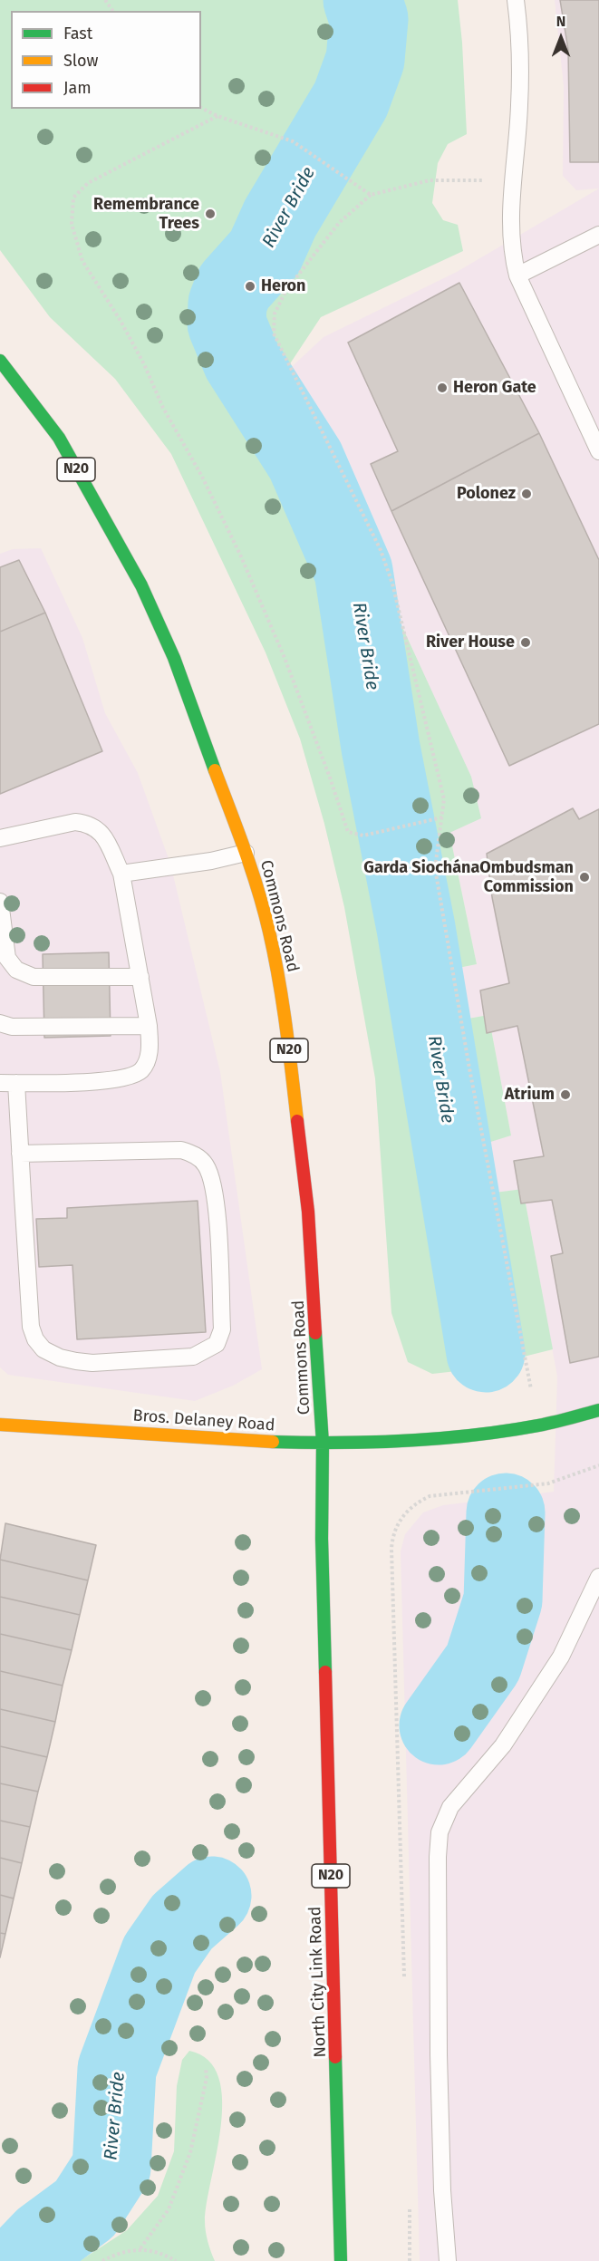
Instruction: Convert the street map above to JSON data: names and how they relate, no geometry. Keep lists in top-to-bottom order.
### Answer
{
  "streets": {
    "main road": [
      "N20",
      "Commons Road",
      "Bros. Delaney Road",
      "North City Link Road"
    ]
  },
  "crossings": [
    ["Commons Road", "Bros. Delaney Road"],
    ["Commons Road", "North City Link Road"]
  ],
  "water": ["River Bride"],
  "places": [
    "Remembrance Trees",
    "Heron",
    "Heron Gate",
    "Polonez",
    "River House",
    "Garda SiochánaOmbudsman Commission",
    "Atrium"
  ],
  "legend": ["Fast", "Slow", "Jam"],
  "north": "top"
}
